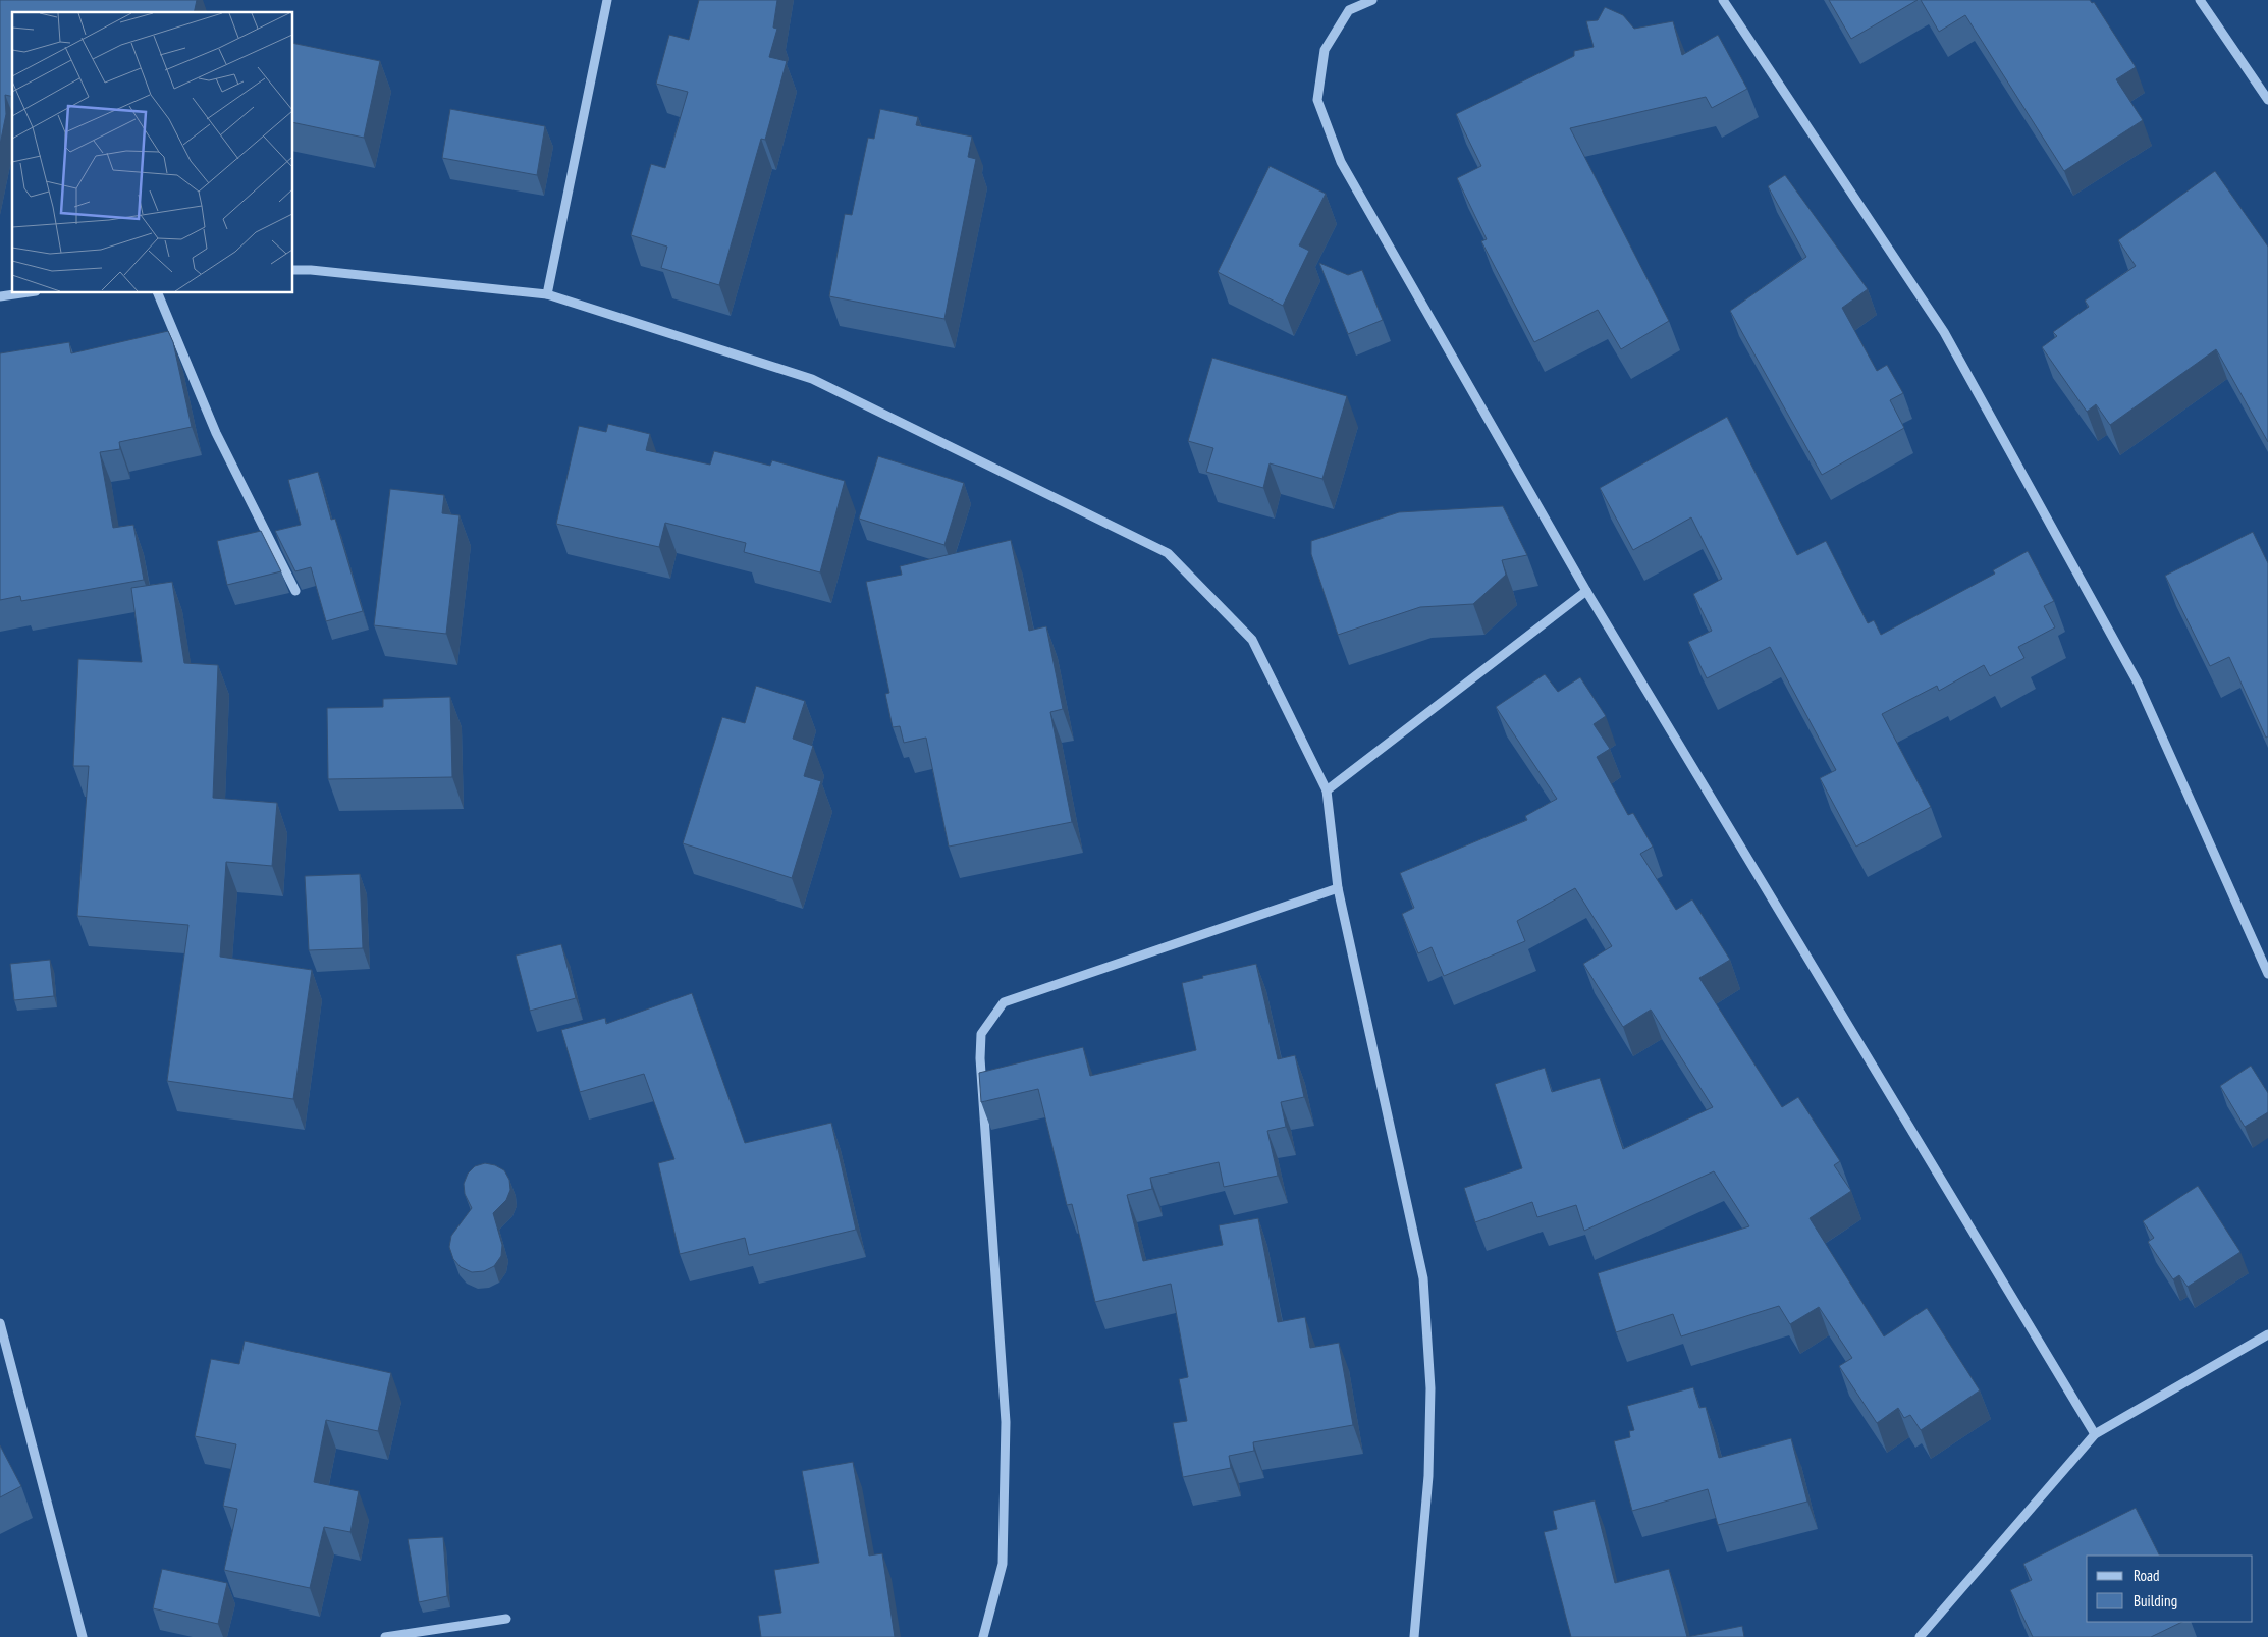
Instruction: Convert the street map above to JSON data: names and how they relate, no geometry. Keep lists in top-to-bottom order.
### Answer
{
  "legend": ["Road", "Building"]
}
